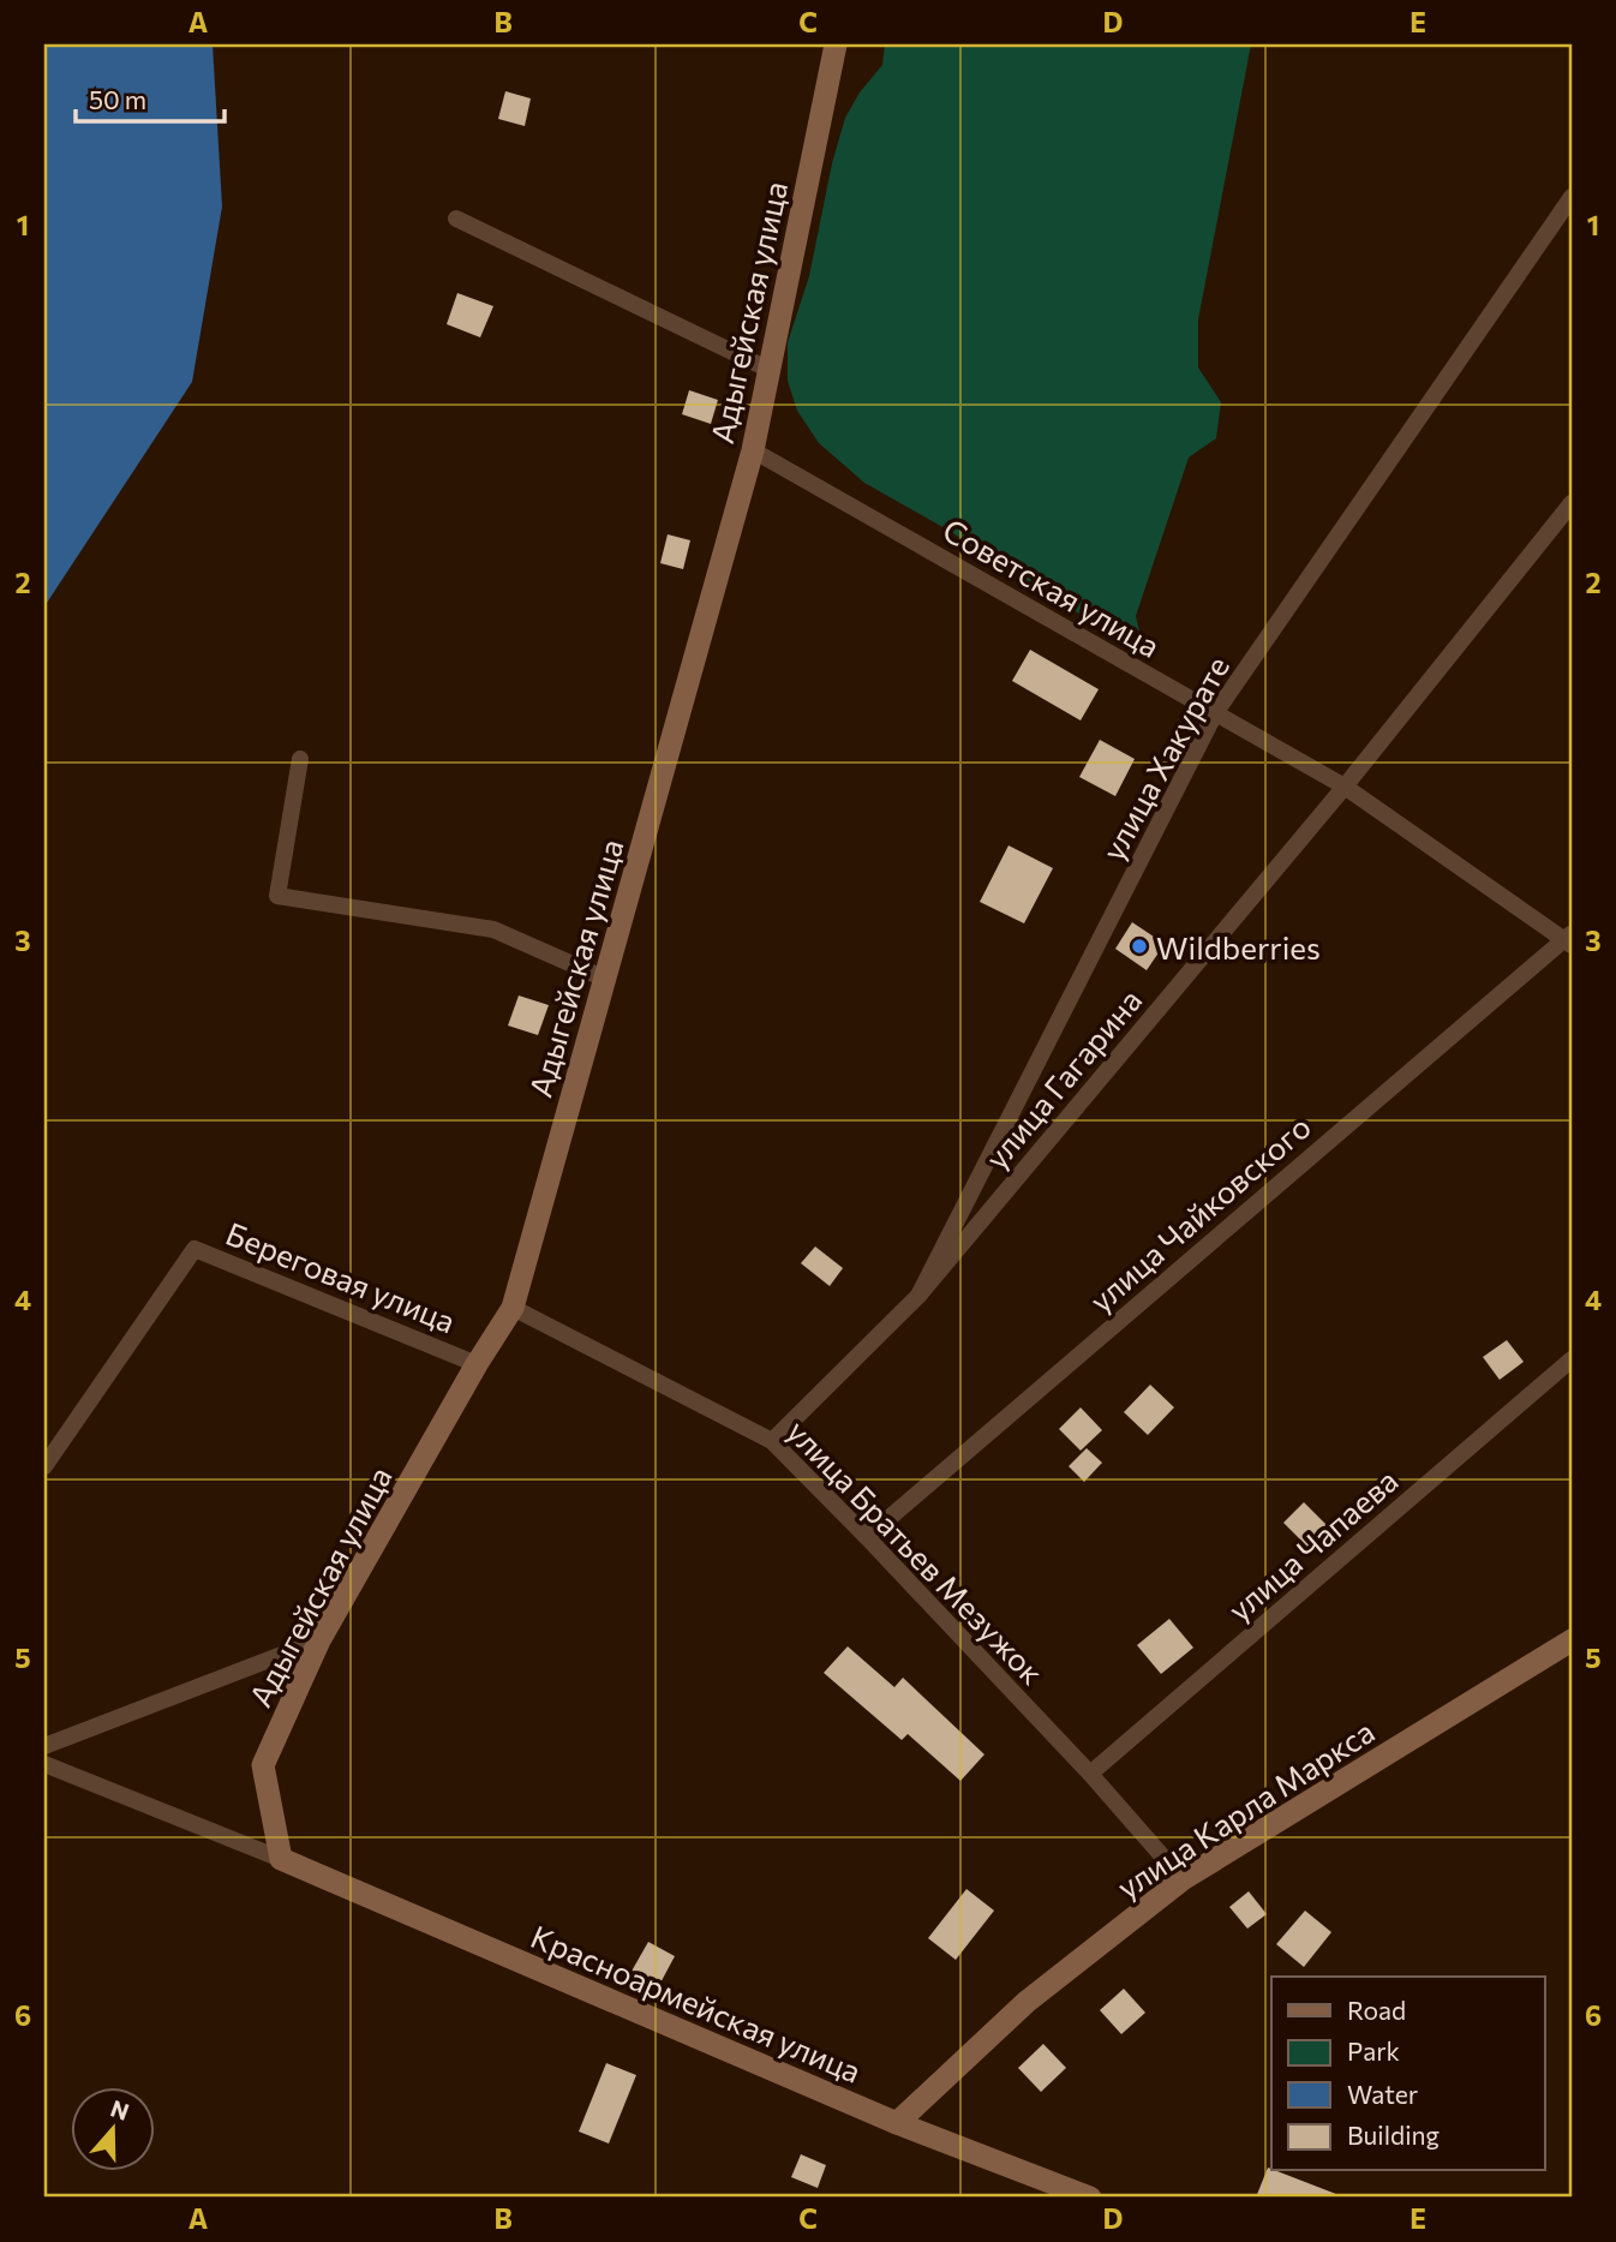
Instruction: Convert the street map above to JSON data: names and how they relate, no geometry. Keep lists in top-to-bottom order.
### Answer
{
  "streets": {
    "main road": ["Адыгейская улица", "улица Карла Маркса", "Красноармейская улица"],
    "street": [
      "Советская улица",
      "улица Хакурате",
      "улица Гагарина",
      "улица Чайковского",
      "Береговая улица",
      "улица Чапаева",
      "улица Братьев Мезужок"
    ]
  },
  "crossings": [
    ["Адыгейская улица", "Советская улица"],
    ["Адыгейская улица", "Береговая улица"],
    ["Адыгейская улица", "улица Братьев Мезужок"],
    ["Адыгейская улица", "Красноармейская улица"],
    ["Советская улица", "улица Хакурате"],
    ["Советская улица", "улица Гагарина"],
    ["Советская улица", "улица Чайковского"],
    ["улица Хакурате", "улица Гагарина"],
    ["улица Гагарина", "улица Братьев Мезужок"],
    ["улица Чайковского", "улица Братьев Мезужок"],
    ["улица Чапаева", "улица Братьев Мезужок"],
    ["улица Братьев Мезужок", "улица Карла Маркса"],
    ["улица Карла Маркса", "Красноармейская улица"]
  ],
  "places": ["Wildberries"],
  "legend": [
    "Road",
    "Park",
    "Water",
    "Building"
  ],
  "scale_bar": "50 m",
  "north": "top",
  "grid": {
    "columns": [
      "A",
      "B",
      "C",
      "D",
      "E"
    ],
    "rows": [
      "1",
      "2",
      "3",
      "4",
      "5",
      "6"
    ]
  }
}
